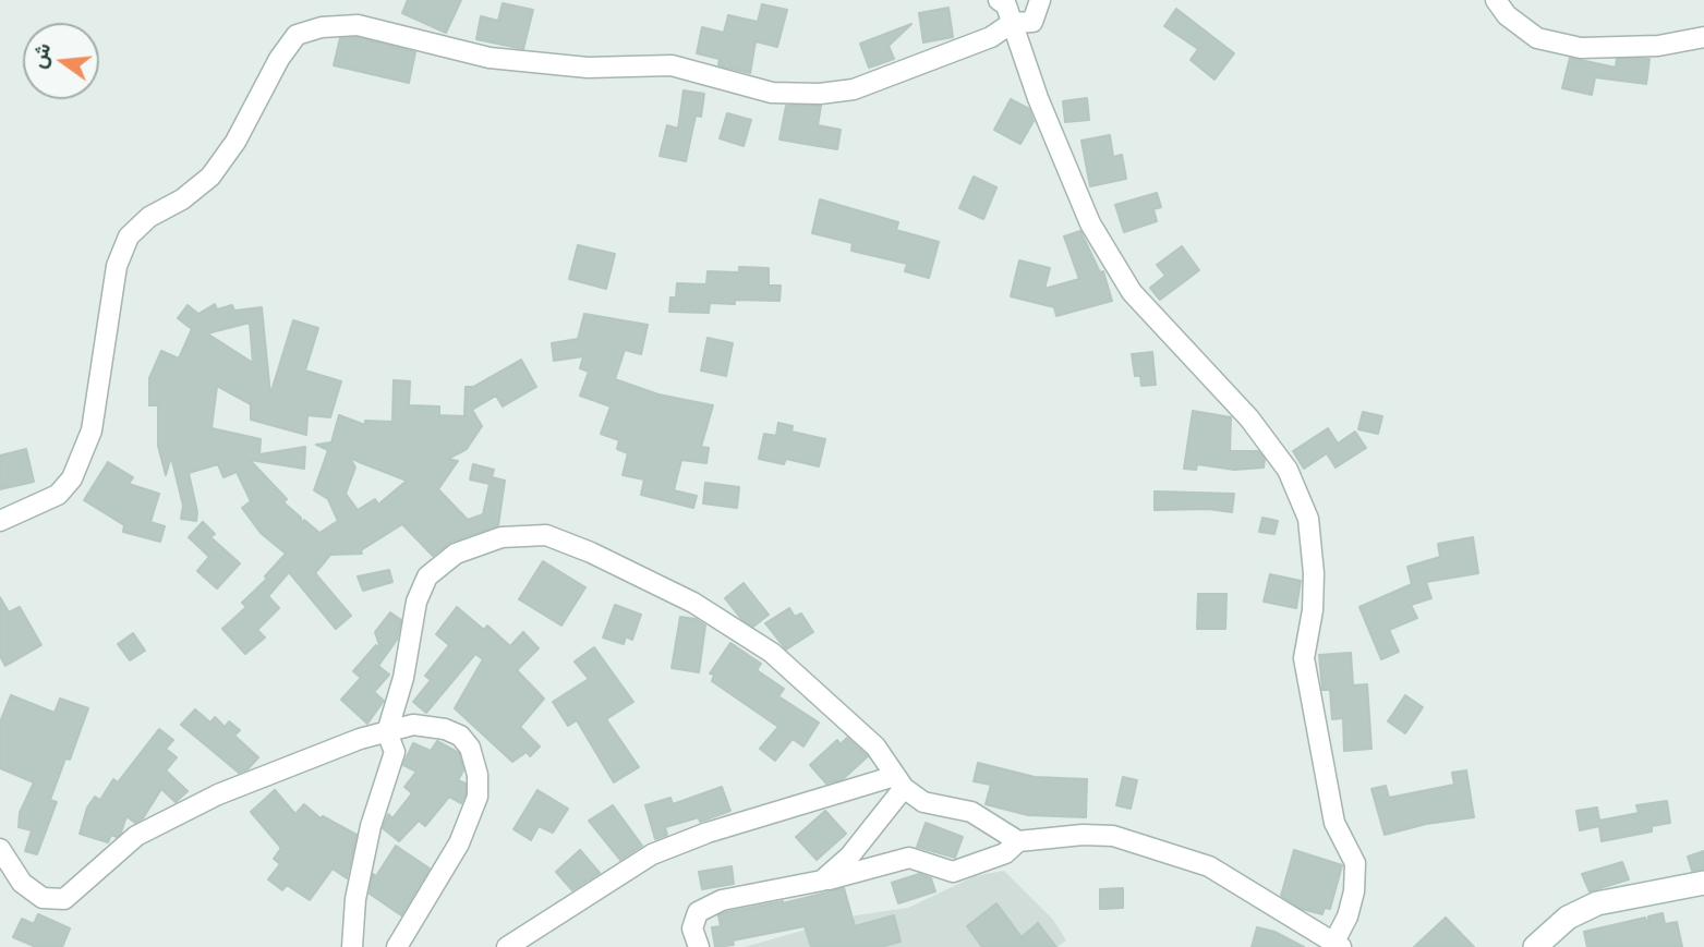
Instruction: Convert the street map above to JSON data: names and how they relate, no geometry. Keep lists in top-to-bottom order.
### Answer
{
  "north": "left"
}
